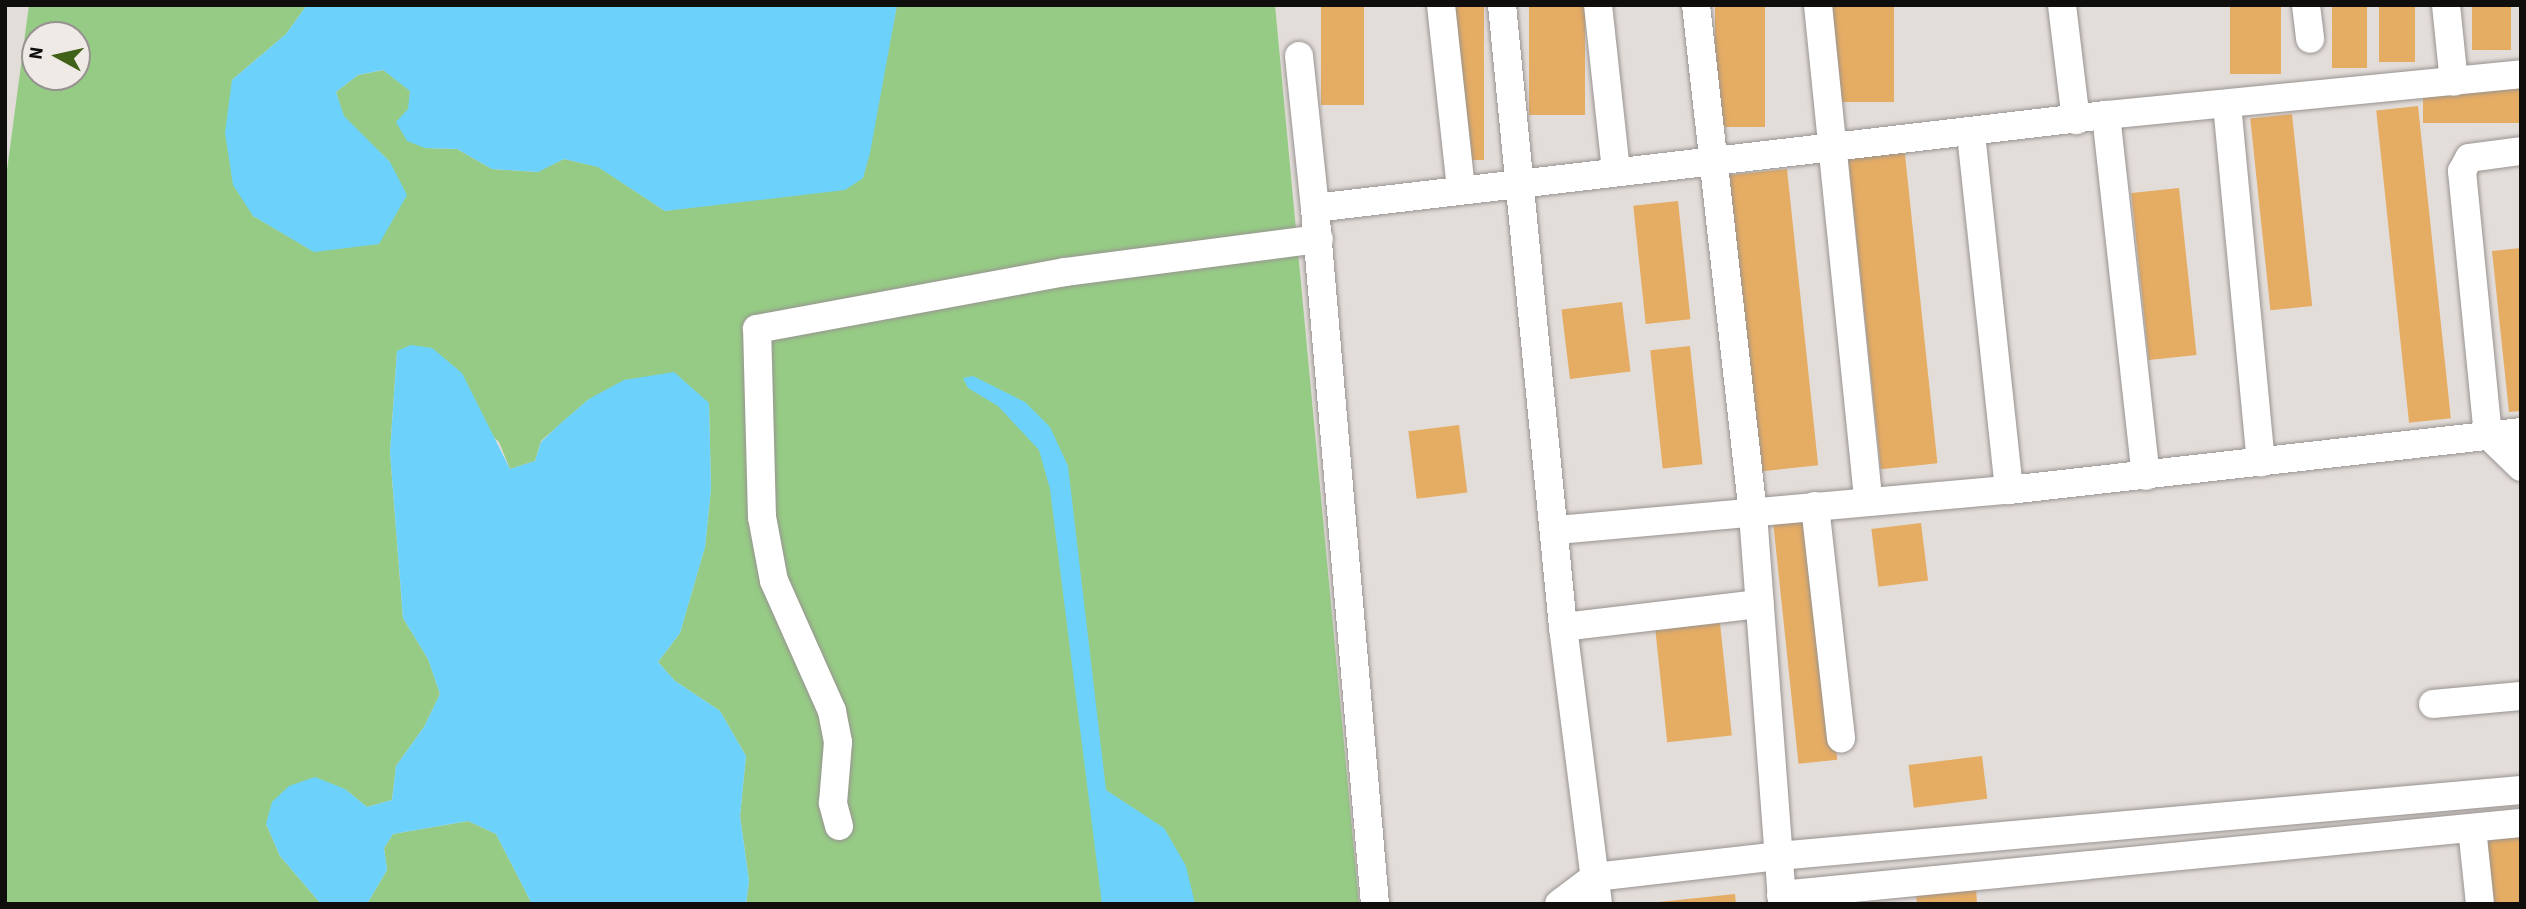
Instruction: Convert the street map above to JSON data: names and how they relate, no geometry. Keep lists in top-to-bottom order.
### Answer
{
  "north": "left"
}
